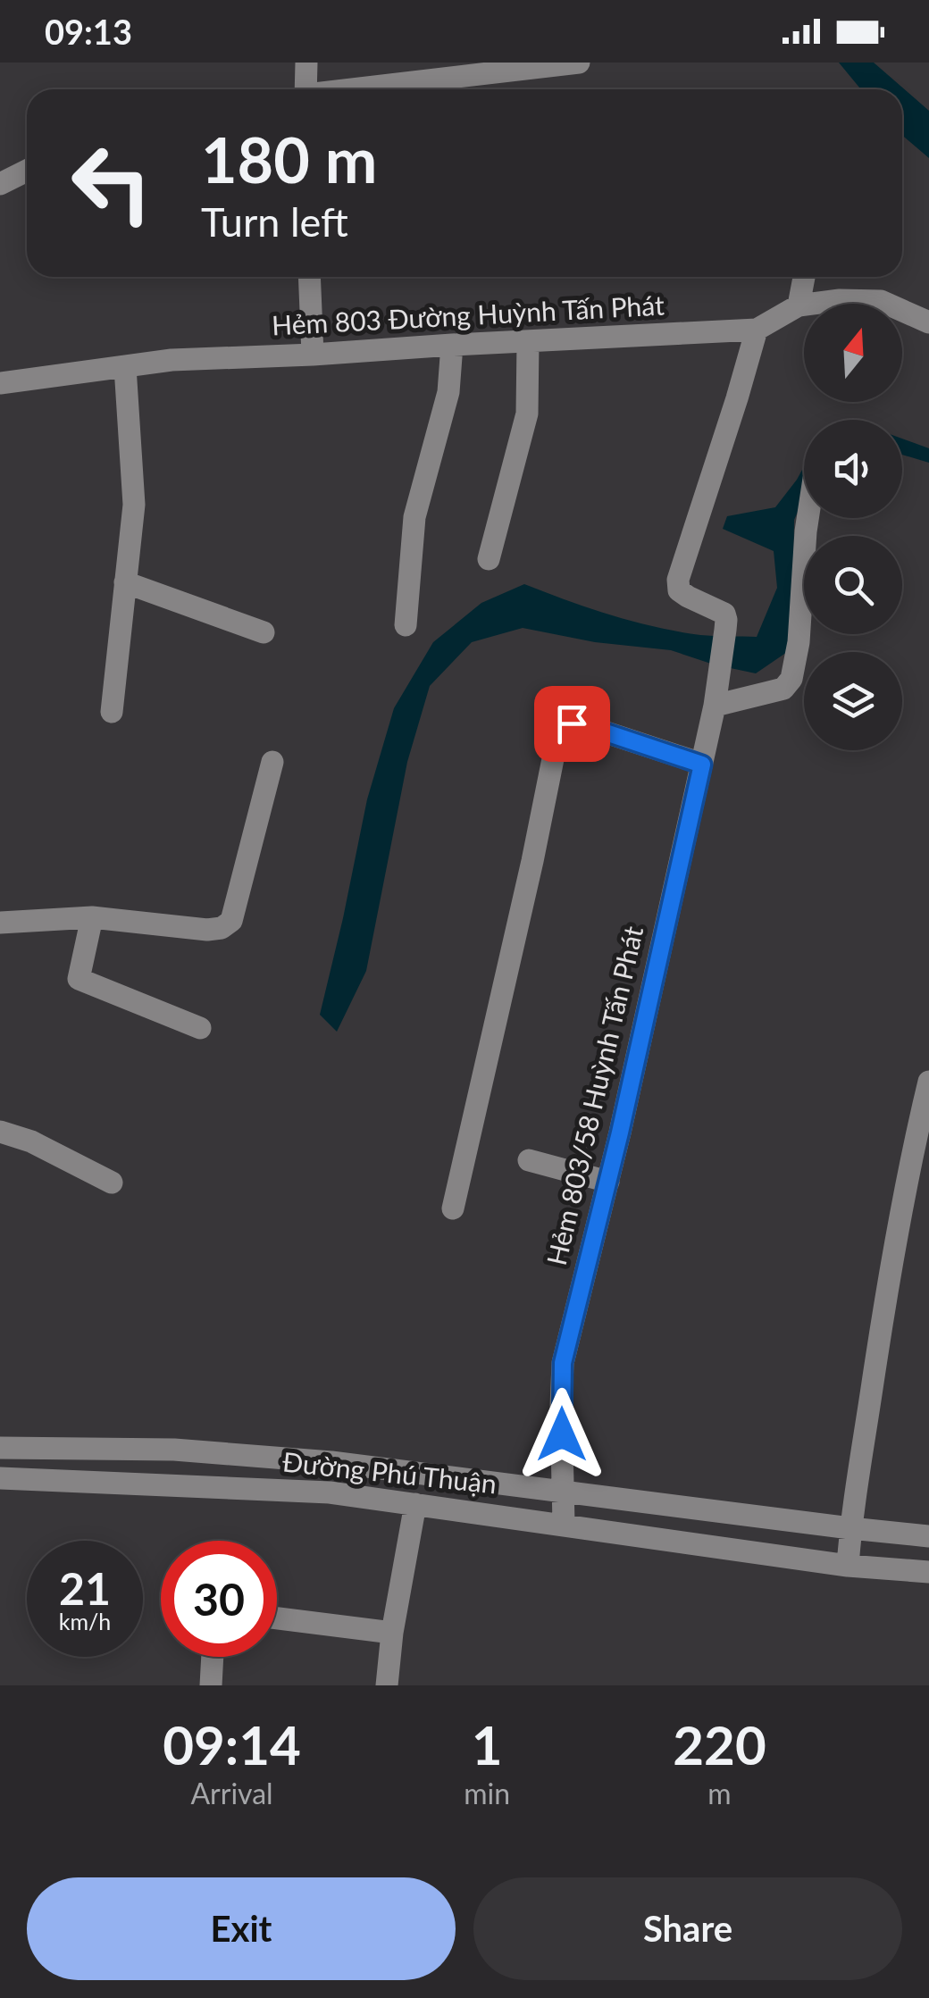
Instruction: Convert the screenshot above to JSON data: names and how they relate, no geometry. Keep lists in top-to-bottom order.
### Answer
{
  "streets": {
    "street": ["Hẻm 803 Đường Huỳnh Tấn Phát", "Hẻm 803/58 Huỳnh Tấn Phát", "Đường Phú Thuận"]
  },
  "crossings": [
    ["Hẻm 803 Đường Huỳnh Tấn Phát", "Hẻm 803/58 Huỳnh Tấn Phát"],
    ["Hẻm 803/58 Huỳnh Tấn Phát", "Đường Phú Thuận"]
  ],
  "north": "top",
  "page": {
    "status": "09:13",
    "turn": ["180 m", "Turn left"],
    "speed": "21 km/h",
    "limit": "30",
    "eta": [
      "09:14",
      "Arrival",
      "1",
      "min",
      "220",
      "m"
    ],
    "buttons": ["Exit", "Share"]
  }
}
